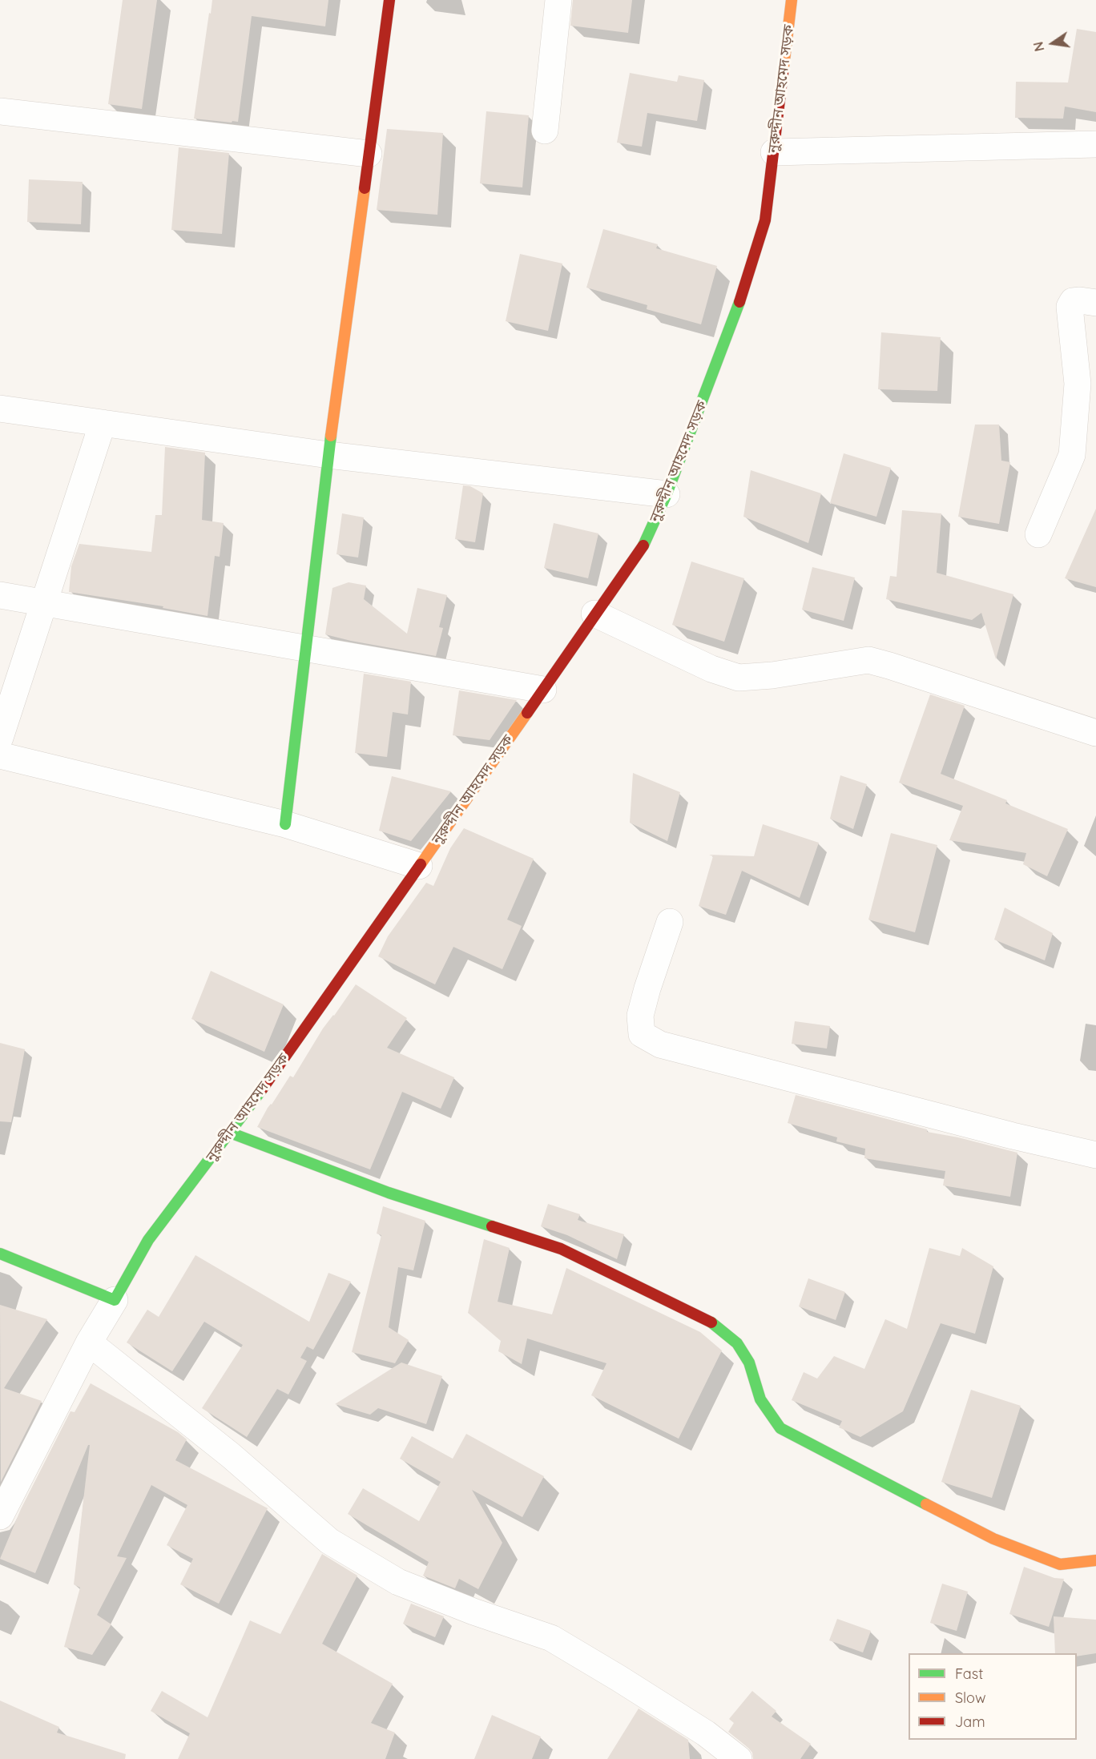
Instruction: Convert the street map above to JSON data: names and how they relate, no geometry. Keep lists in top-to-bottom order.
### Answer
{
  "streets": {
    "street": ["নুরুদ্দীন আহমেদ সড়ক"]
  },
  "legend": ["Fast", "Slow", "Jam"],
  "north": "left"
}
